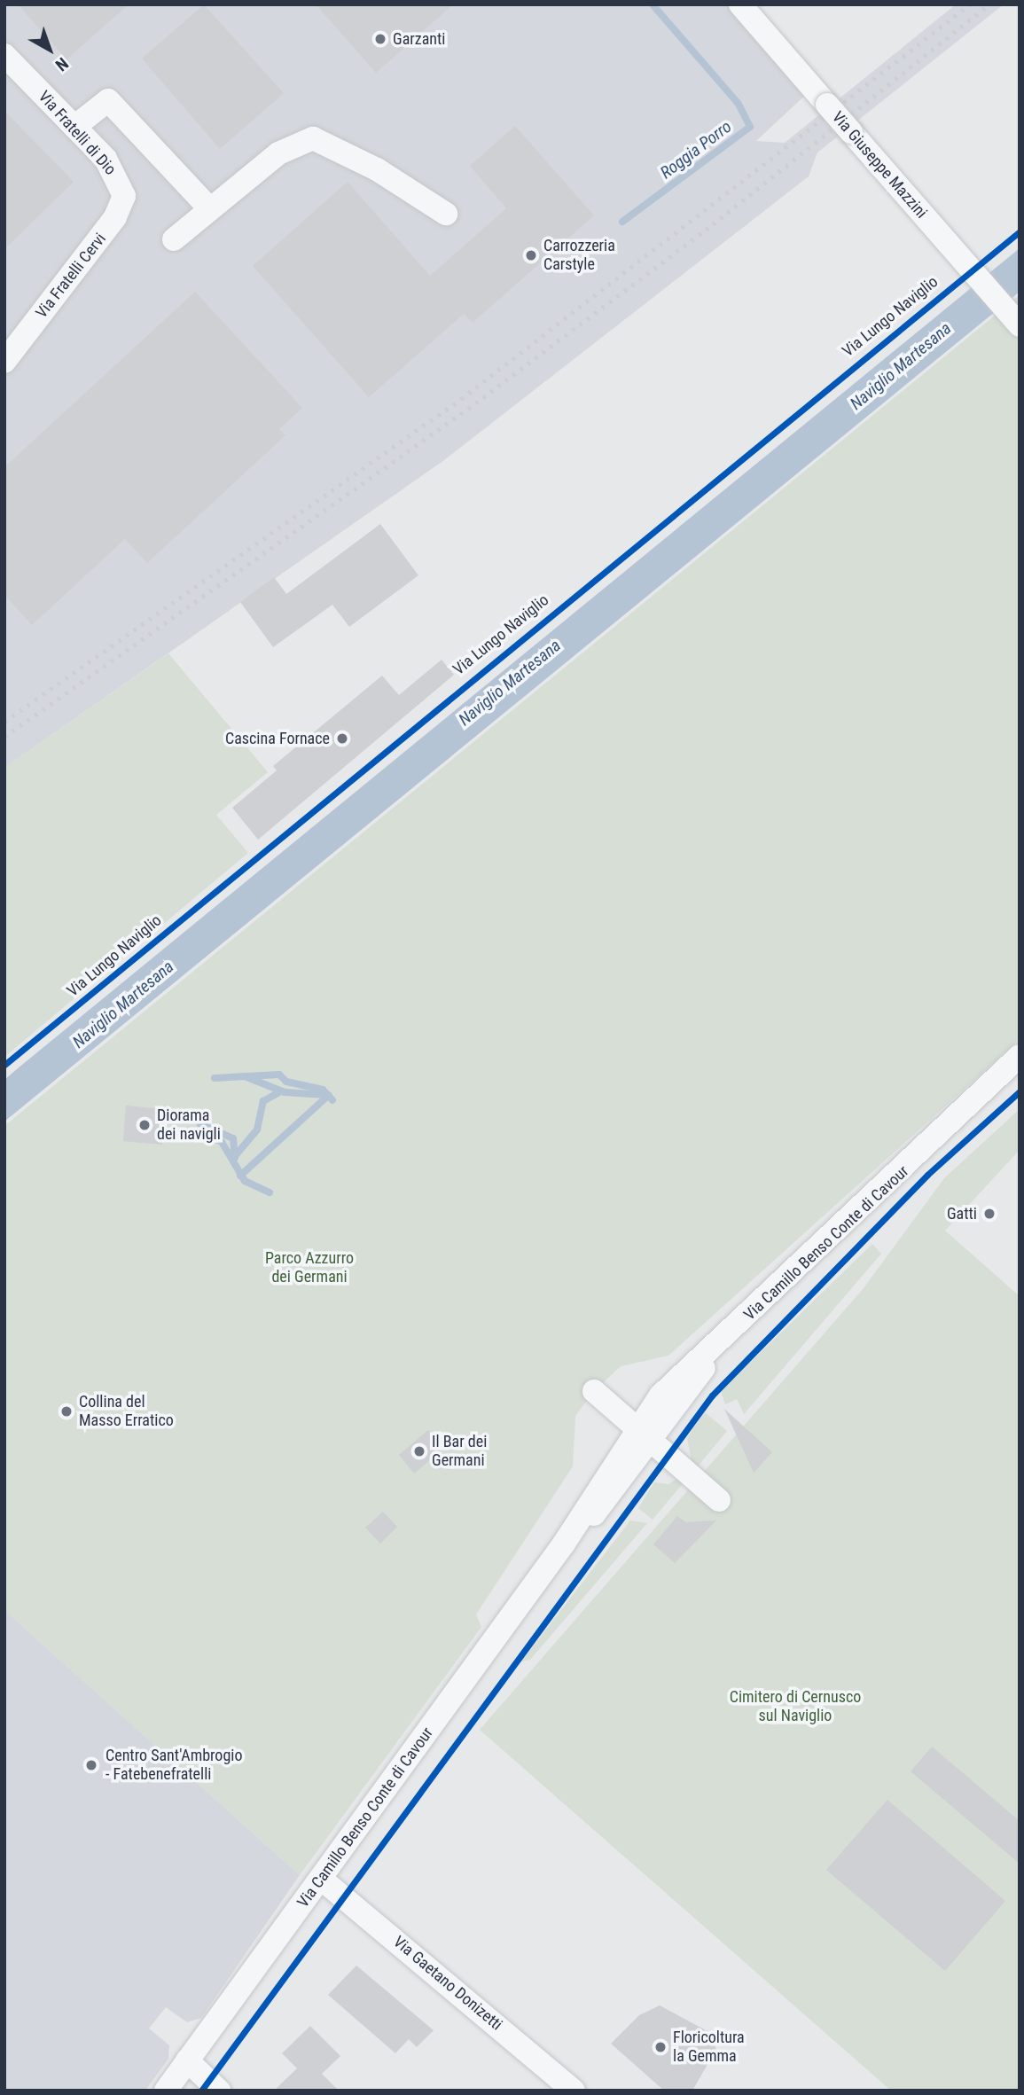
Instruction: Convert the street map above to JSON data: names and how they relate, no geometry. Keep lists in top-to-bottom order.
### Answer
{
  "streets": {
    "street": [
      "Via Fratelli di Dio",
      "Via Giuseppe Mazzini",
      "Via Fratelli Cervi",
      "Via Camillo Benso Conte di Cavour",
      "Via Gaetano Donizetti"
    ],
    "cycle path": ["Via Lungo Naviglio"]
  },
  "crossings": [
    ["Via Fratelli di Dio", "Via Fratelli Cervi"],
    ["Via Camillo Benso Conte di Cavour", "Via Gaetano Donizetti"]
  ],
  "water": ["Roggia Porro", "Naviglio Martesana"],
  "parks": ["Parco Azzurro dei Germani", "Cimitero di Cernusco sul Naviglio"],
  "places": [
    "Garzanti",
    "Carrozzeria Carstyle",
    "Cascina Fornace",
    "Diorama dei navigli",
    "Gatti",
    "Collina del Masso Erratico",
    "Il Bar dei Germani",
    "Centro Sant'Ambrogio - Fatebenefratelli",
    "Floricoltura la Gemma"
  ],
  "north": "bottom right"
}
